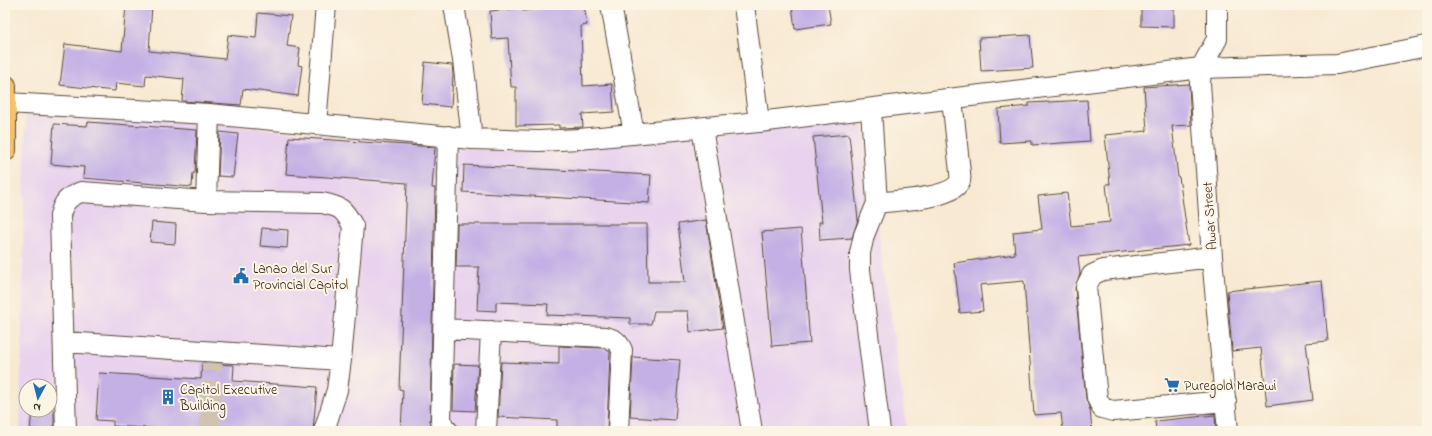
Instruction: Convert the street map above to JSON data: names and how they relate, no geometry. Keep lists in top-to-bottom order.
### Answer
{
  "streets": {
    "street": ["Awar Street"]
  },
  "places": {
    "public building": ["Lanao del Sur Provincial Capitol"],
    "supermarket": ["Puregold Marawi"],
    "building": ["Capitol Executive Building"]
  },
  "north": "bottom"
}
